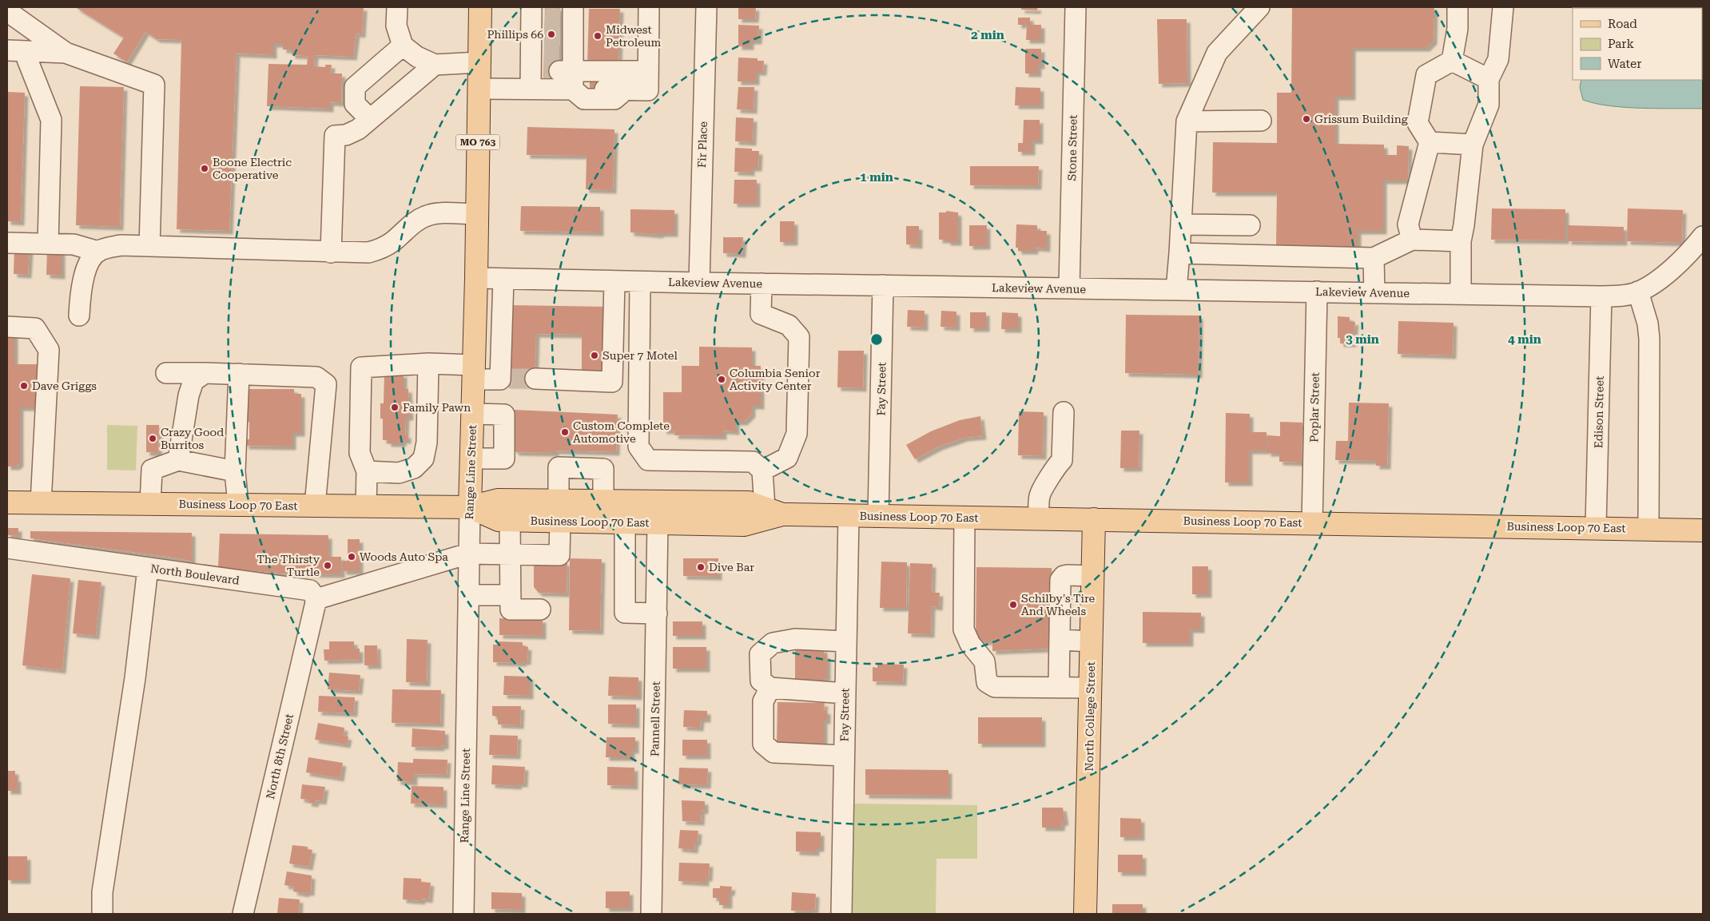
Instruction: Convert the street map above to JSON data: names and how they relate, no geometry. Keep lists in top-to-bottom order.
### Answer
{
  "streets": {
    "main road": [
      "MO 763",
      "Range Line Street",
      "Business Loop 70 East",
      "North College Street"
    ],
    "street": [
      "Fir Place",
      "Stone Street",
      "Lakeview Avenue",
      "Fay Street",
      "Poplar Street",
      "Edison Street",
      "North Boulevard",
      "Pannell Street",
      "North 8th Street"
    ]
  },
  "crossings": [
    ["Fir Place", "Lakeview Avenue"],
    ["Stone Street", "Lakeview Avenue"],
    ["Lakeview Avenue", "Fay Street"],
    ["Lakeview Avenue", "Poplar Street"],
    ["Lakeview Avenue", "Edison Street"],
    ["Lakeview Avenue", "Range Line Street"],
    ["Fay Street", "Business Loop 70 East"],
    ["Poplar Street", "Business Loop 70 East"],
    ["Edison Street", "Business Loop 70 East"],
    ["Range Line Street", "Business Loop 70 East"],
    ["Business Loop 70 East", "North College Street"],
    ["Business Loop 70 East", "Pannell Street"],
    ["North Boulevard", "North 8th Street"]
  ],
  "places": [
    "Phillips 66",
    "Midwest Petroleum",
    "Grissum Building",
    "Boone Electric Cooperative",
    "Super 7 Motel",
    "Columbia Senior Activity Center",
    "Dave Griggs",
    "Family Pawn",
    "Custom Complete Automotive",
    "Crazy Good Burritos",
    "Woods Auto Spa",
    "The Thirsty Turtle",
    "Dive Bar",
    "Schilby's Tire And Wheels"
  ],
  "legend": ["Road", "Park", "Water"],
  "rings": [
    "2 min",
    "1 min",
    "3 min",
    "4 min"
  ]
}
